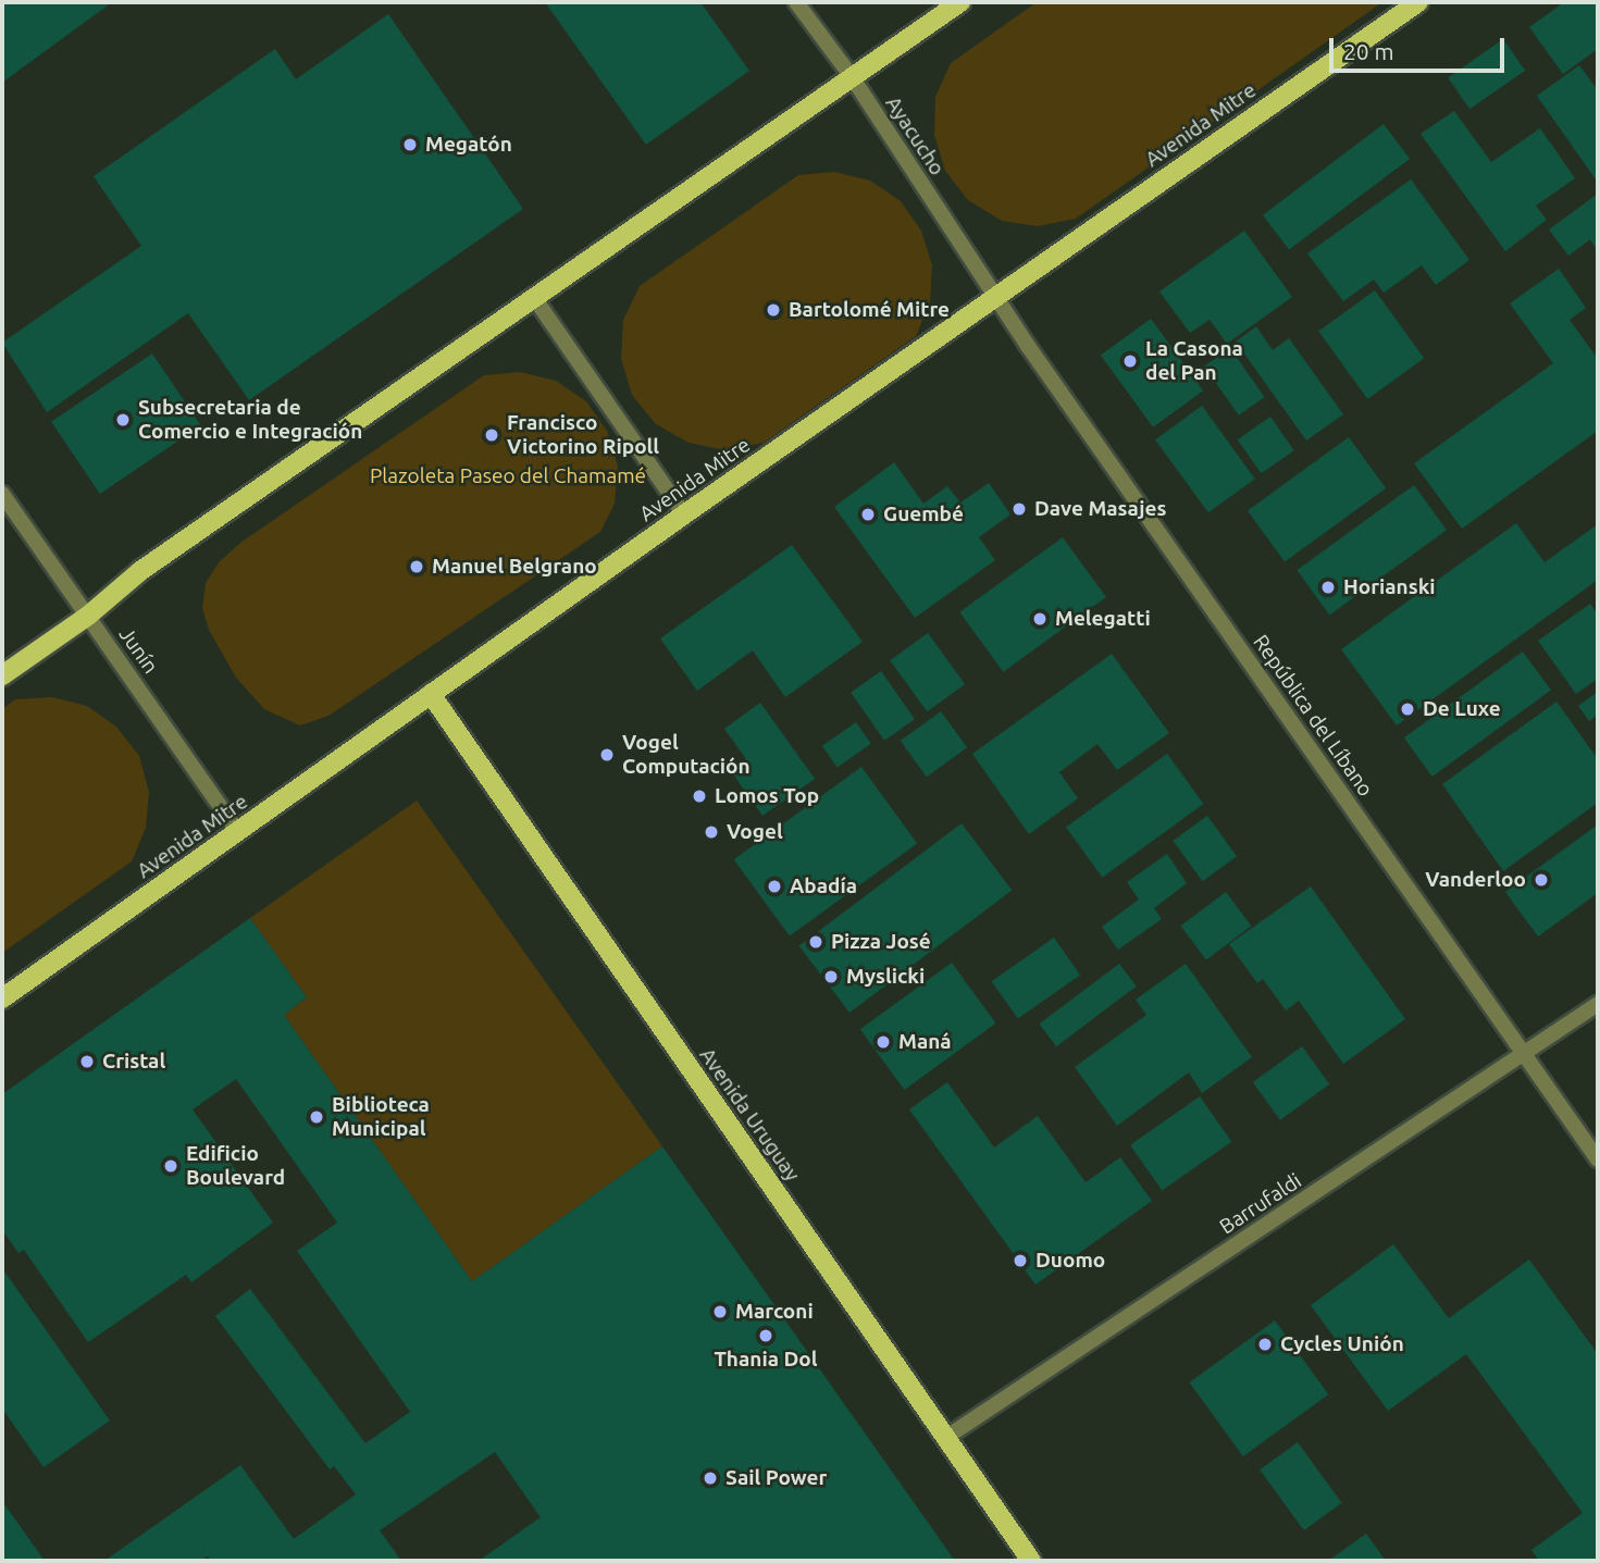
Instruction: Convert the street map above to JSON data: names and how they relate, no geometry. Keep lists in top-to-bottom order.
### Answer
{
  "streets": {
    "main road": ["Avenida Mitre", "Avenida Uruguay"],
    "street": [
      "Ayacucho",
      "Junín",
      "República del Líbano",
      "Barrufaldi"
    ]
  },
  "crossings": [
    ["Avenida Mitre", "Ayacucho"],
    ["Avenida Mitre", "Junín"],
    ["Avenida Mitre", "República del Líbano"],
    ["Avenida Mitre", "Avenida Uruguay"],
    ["Ayacucho", "República del Líbano"],
    ["República del Líbano", "Barrufaldi"],
    ["Avenida Uruguay", "Barrufaldi"]
  ],
  "parks": ["Plazoleta Paseo del Chamamé"],
  "places": [
    "Megatón",
    "Bartolomé Mitre",
    "La Casona del Pan",
    "Subsecretaria de Comercio e Integración",
    "Francisco Victorino Ripoll",
    "Dave Masajes",
    "Guembé",
    "Manuel Belgrano",
    "Horianski",
    "Melegatti",
    "De Luxe",
    "Vogel Computación",
    "Lomos Top",
    "Vogel",
    "Vanderloo",
    "Abadía",
    "Pizza José",
    "Myslicki",
    "Maná",
    "Cristal",
    "Biblioteca Municipal",
    "Edificio Boulevard",
    "Duomo",
    "Marconi",
    "Thania Dol",
    "Cycles Unión",
    "Sail Power"
  ],
  "scale_bar": "20 m"
}
